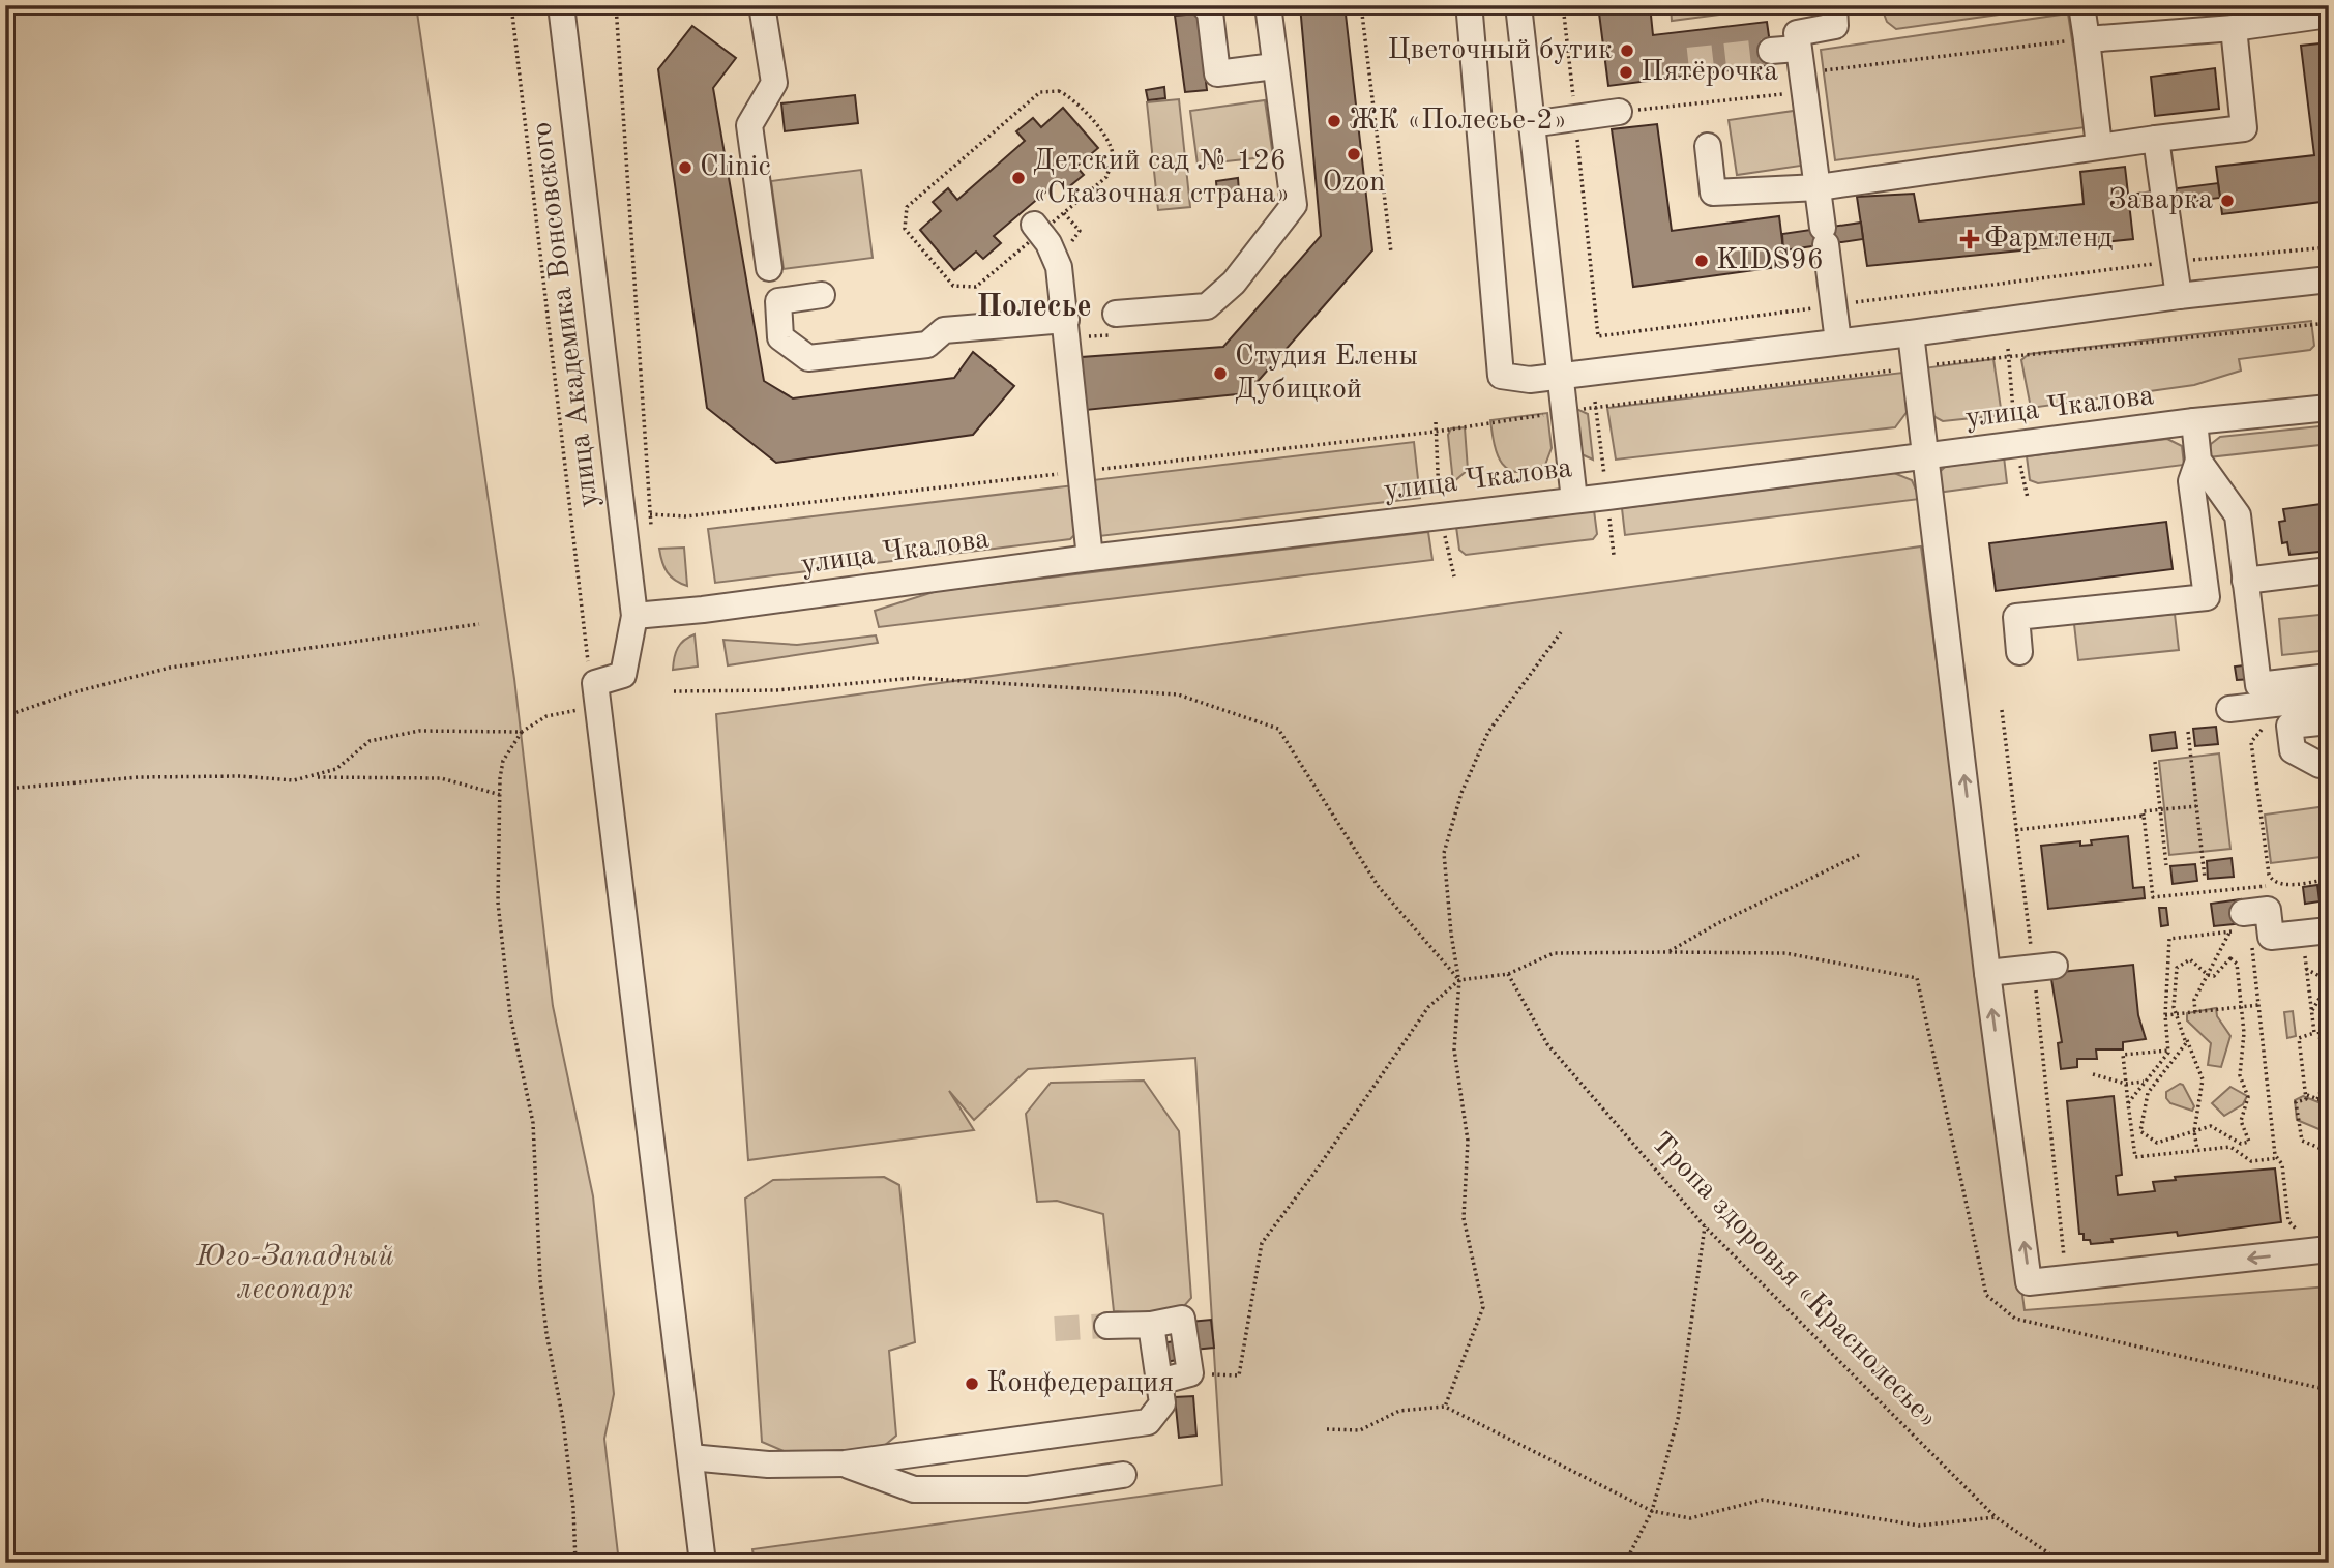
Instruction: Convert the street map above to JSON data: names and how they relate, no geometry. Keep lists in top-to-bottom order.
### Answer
{
  "streets": {
    "street": ["улица Академика Вонсовского", "улица Чкалова"],
    "path": ["Тропа здоровья «Краснолесье»"]
  },
  "crossings": [
    ["улица Академика Вонсовского", "улица Чкалова"]
  ],
  "districts": ["Полесье"],
  "parks": ["Юго-Западный лесопарк"],
  "places": {
    "other": [
      "Цветочный бутик",
      "Пятёрочка",
      "ЖК «Полесье-2»",
      "Ozon",
      "Clinic",
      "Детский сад № 126 «Сказочная страна»",
      "Заварка",
      "KIDS96",
      "Студия Елены Дубицкой",
      "Конфедерация"
    ],
    "health": ["Фармленд"]
  }
}
